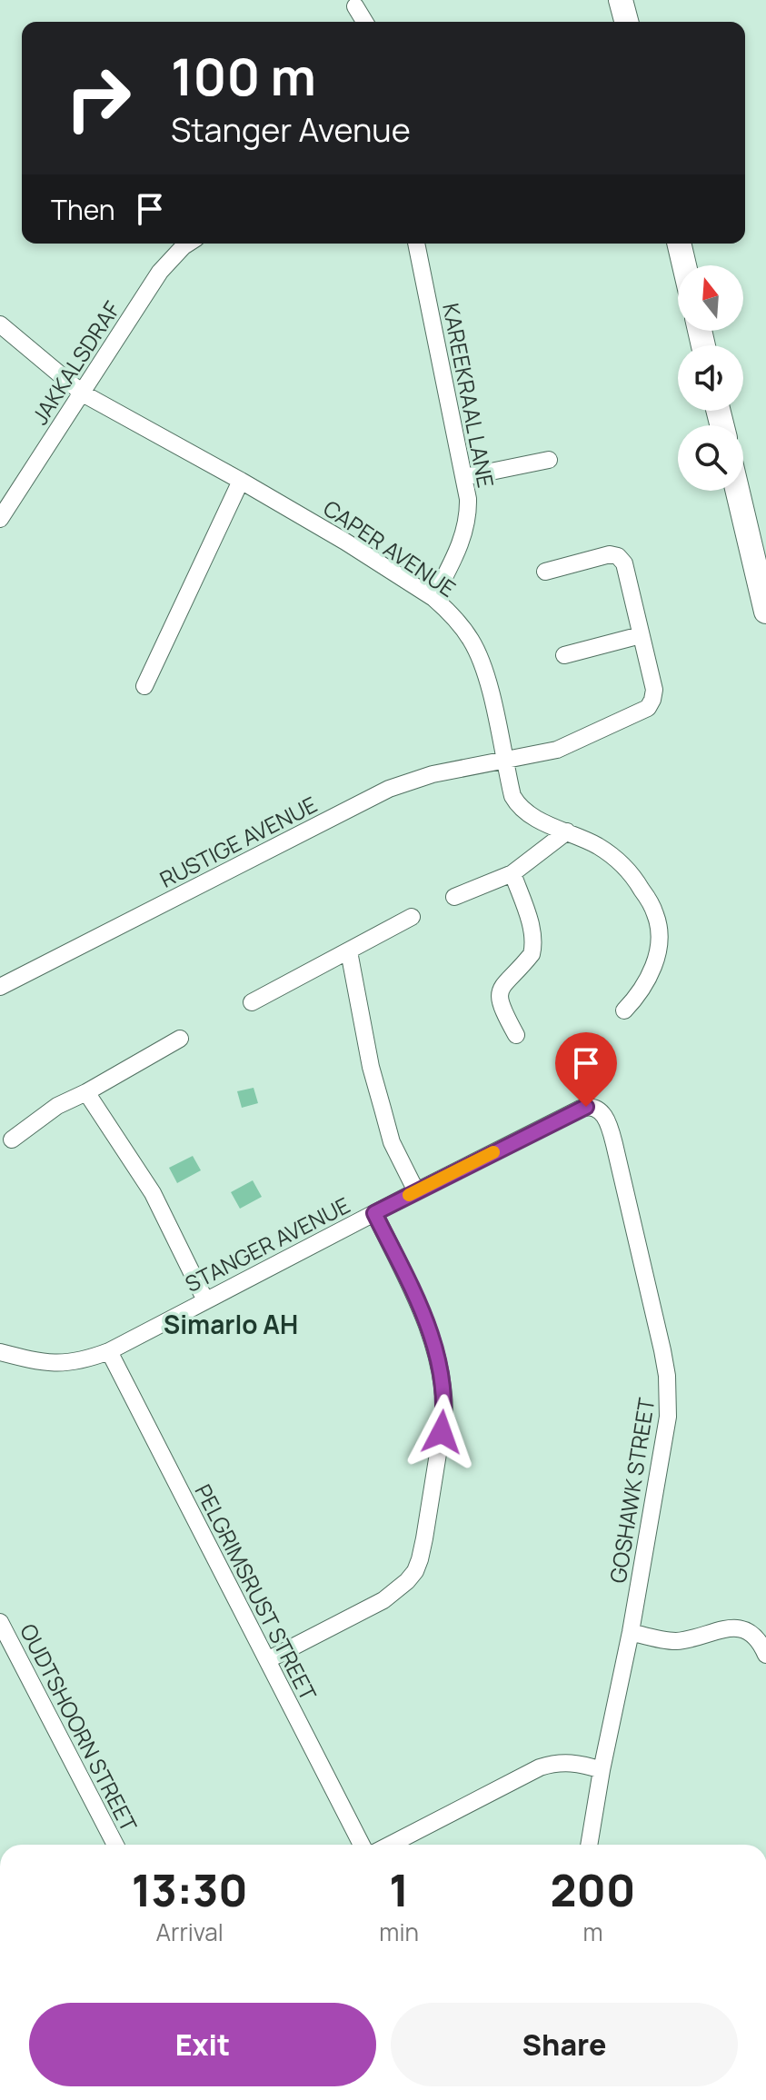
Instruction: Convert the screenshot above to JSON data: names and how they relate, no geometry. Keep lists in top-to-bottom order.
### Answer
{
  "streets": {
    "street": [
      "JAKKALSDRAF",
      "KAREEKRAAL LANE",
      "CAPER AVENUE",
      "RUSTIGE AVENUE",
      "STANGER AVENUE",
      "GOSHAWK STREET",
      "PELGRIMSRUST STREET",
      "OUDTSHOORN STREET"
    ]
  },
  "crossings": [
    ["JAKKALSDRAF", "CAPER AVENUE"],
    ["KAREEKRAAL LANE", "CAPER AVENUE"],
    ["CAPER AVENUE", "RUSTIGE AVENUE"],
    ["STANGER AVENUE", "GOSHAWK STREET"],
    ["STANGER AVENUE", "PELGRIMSRUST STREET"]
  ],
  "districts": ["Simarlo AH"],
  "north": "top",
  "page": {
    "turn": ["100 m", "Stanger Avenue"],
    "then": "Then",
    "eta": [
      "13:30",
      "Arrival",
      "1",
      "min",
      "200",
      "m"
    ],
    "buttons": ["Exit", "Share"]
  }
}
